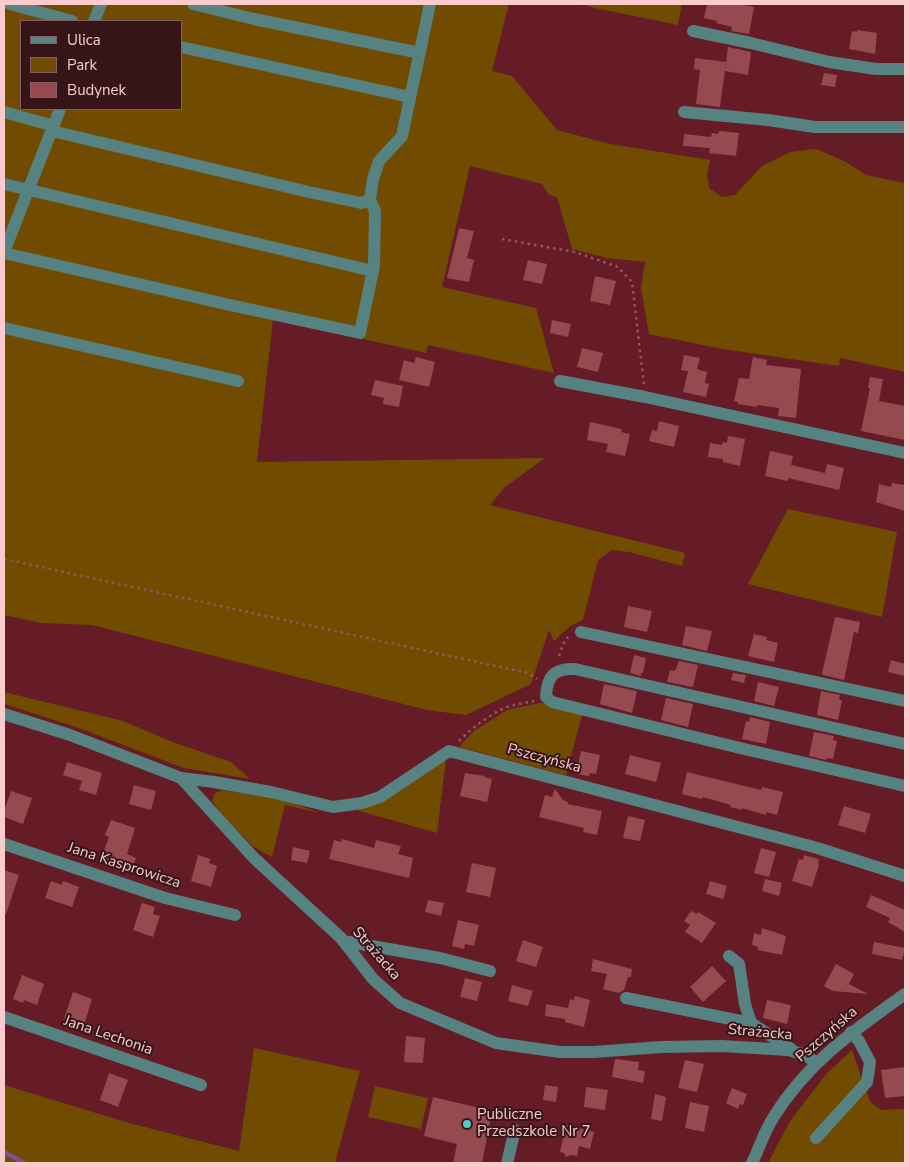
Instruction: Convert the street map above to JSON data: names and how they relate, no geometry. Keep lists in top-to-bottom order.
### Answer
{
  "streets": {
    "street": [
      "Pszczyńska",
      "Jana Kasprowicza",
      "Strażacka",
      "Jana Lechonia"
    ]
  },
  "crossings": [
    ["Pszczyńska", "Strażacka"]
  ],
  "places": ["Publiczne Przedszkole Nr 7"],
  "legend": ["Ulica", "Park", "Budynek"]
}
